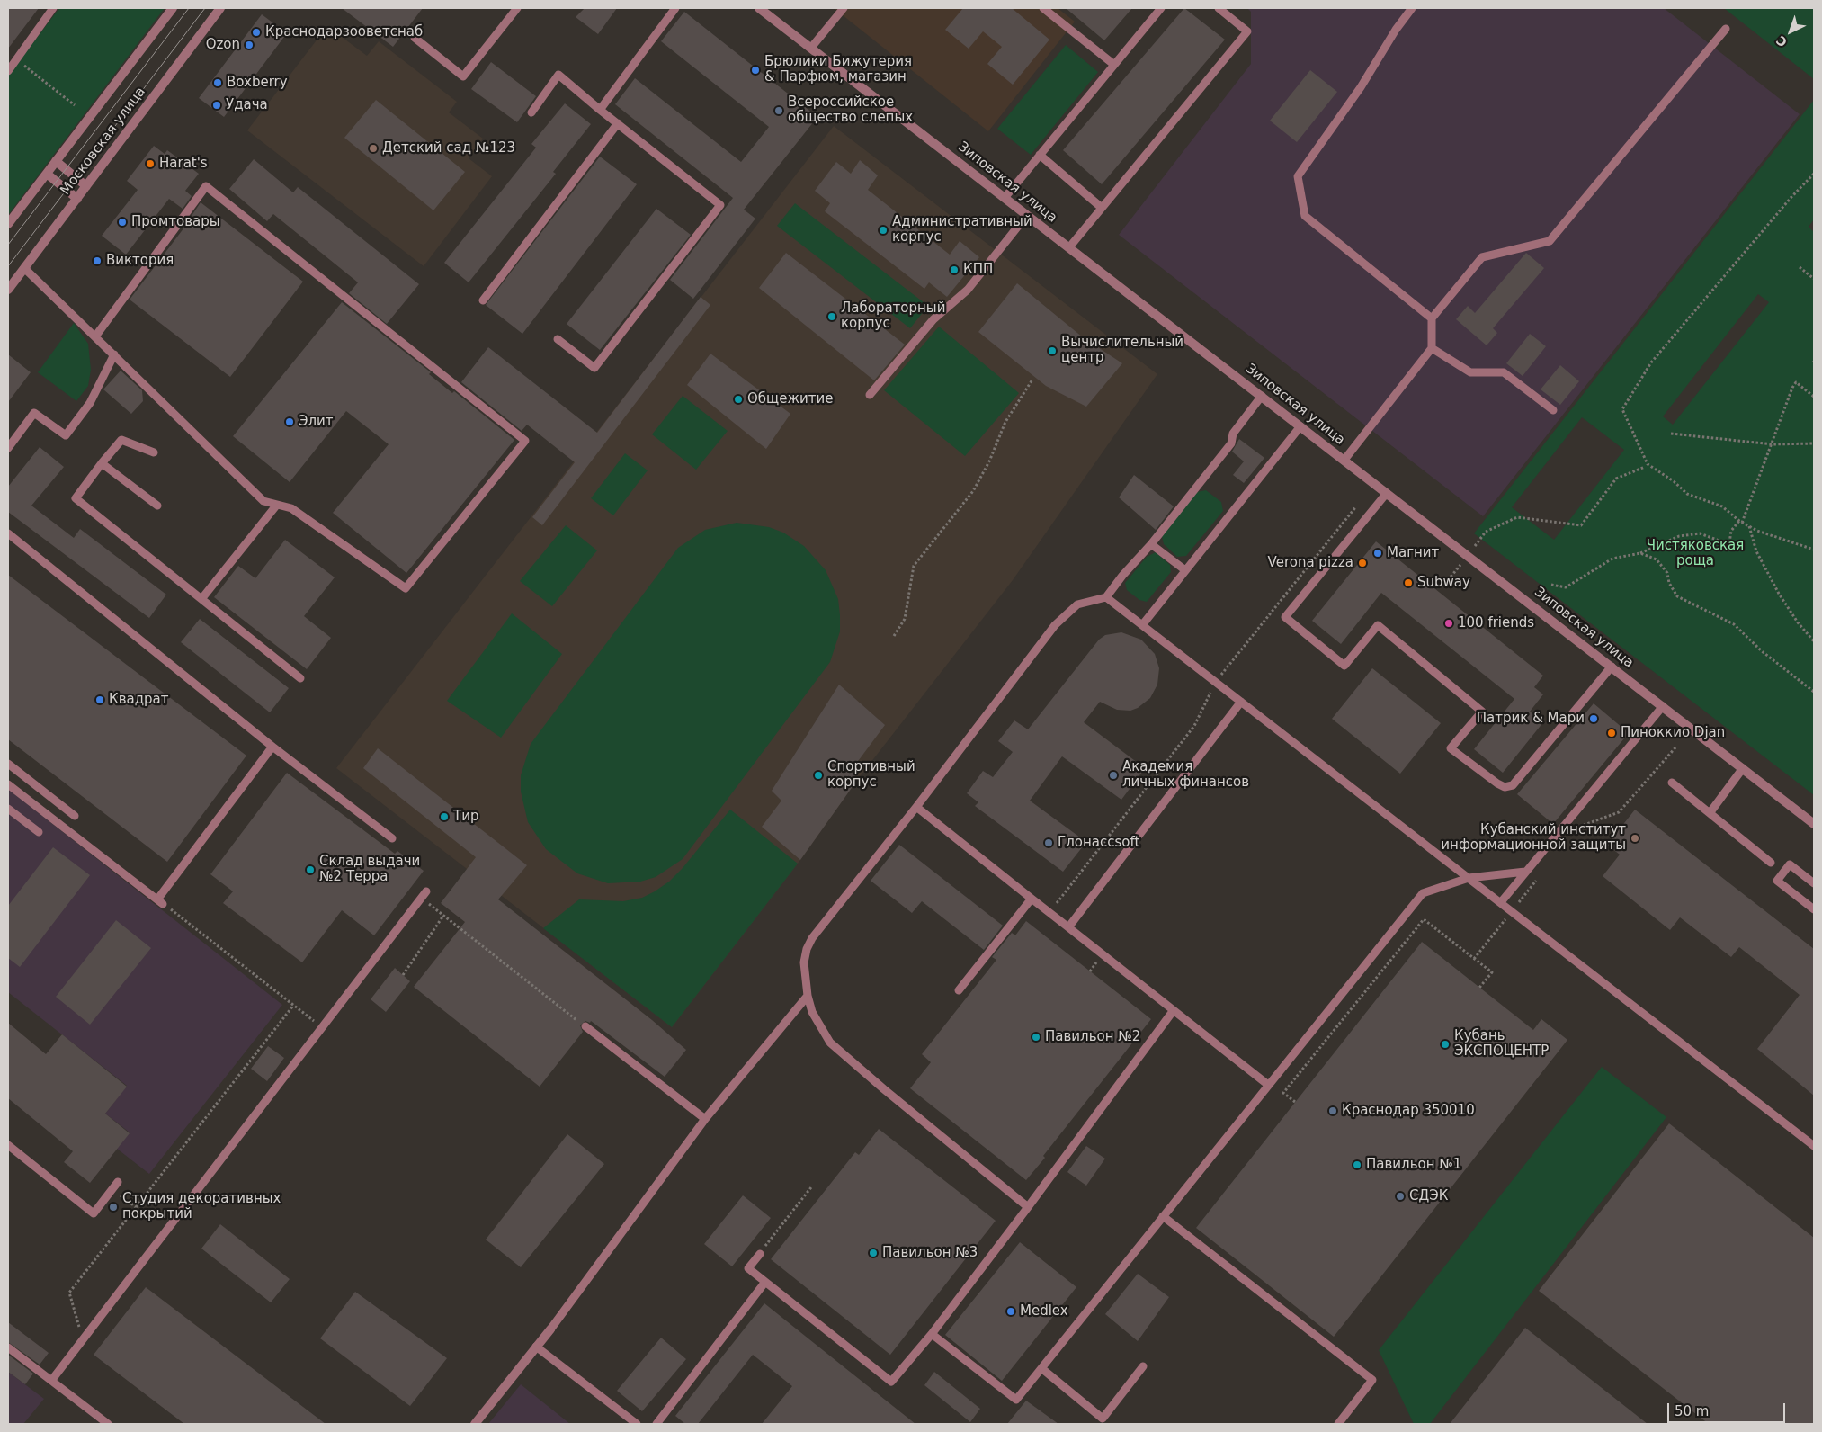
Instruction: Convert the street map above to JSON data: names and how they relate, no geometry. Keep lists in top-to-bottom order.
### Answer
{
  "streets": {
    "street": ["Московская улица", "Зиповская улица"]
  },
  "parks": ["Чистяковская роща"],
  "places": [
    "Краснодарзооветснаб",
    "Ozon",
    "Брюлики Бижутерия & Парфюм, магазин",
    "Boxberry",
    "Удача",
    "Всероссийское общество слепых",
    "Детский сад №123",
    "Harat's",
    "Промтовары",
    "Административный корпус",
    "Виктория",
    "КПП",
    "Лабораторный корпус",
    "Вычислительный центр",
    "Общежитие",
    "Элит",
    "Магнит",
    "Verona pizza",
    "Subway",
    "100 friends",
    "Квадрат",
    "Патрик & Мари",
    "Пиноккио Djan",
    "Спортивный корпус",
    "Академия личных финансов",
    "Тир",
    "Кубанский институт информационной защиты",
    "Глонассsoft",
    "Склад выдачи №2 Терра",
    "Павильон №2",
    "Кубань ЭКСПОЦЕНТР",
    "Краснодар 350010",
    "Павильон №1",
    "СДЭК",
    "Студия декоративных покрытий",
    "Павильон №3",
    "Medlex"
  ],
  "scale_bar": "50 m",
  "north": "bottom left"
}
